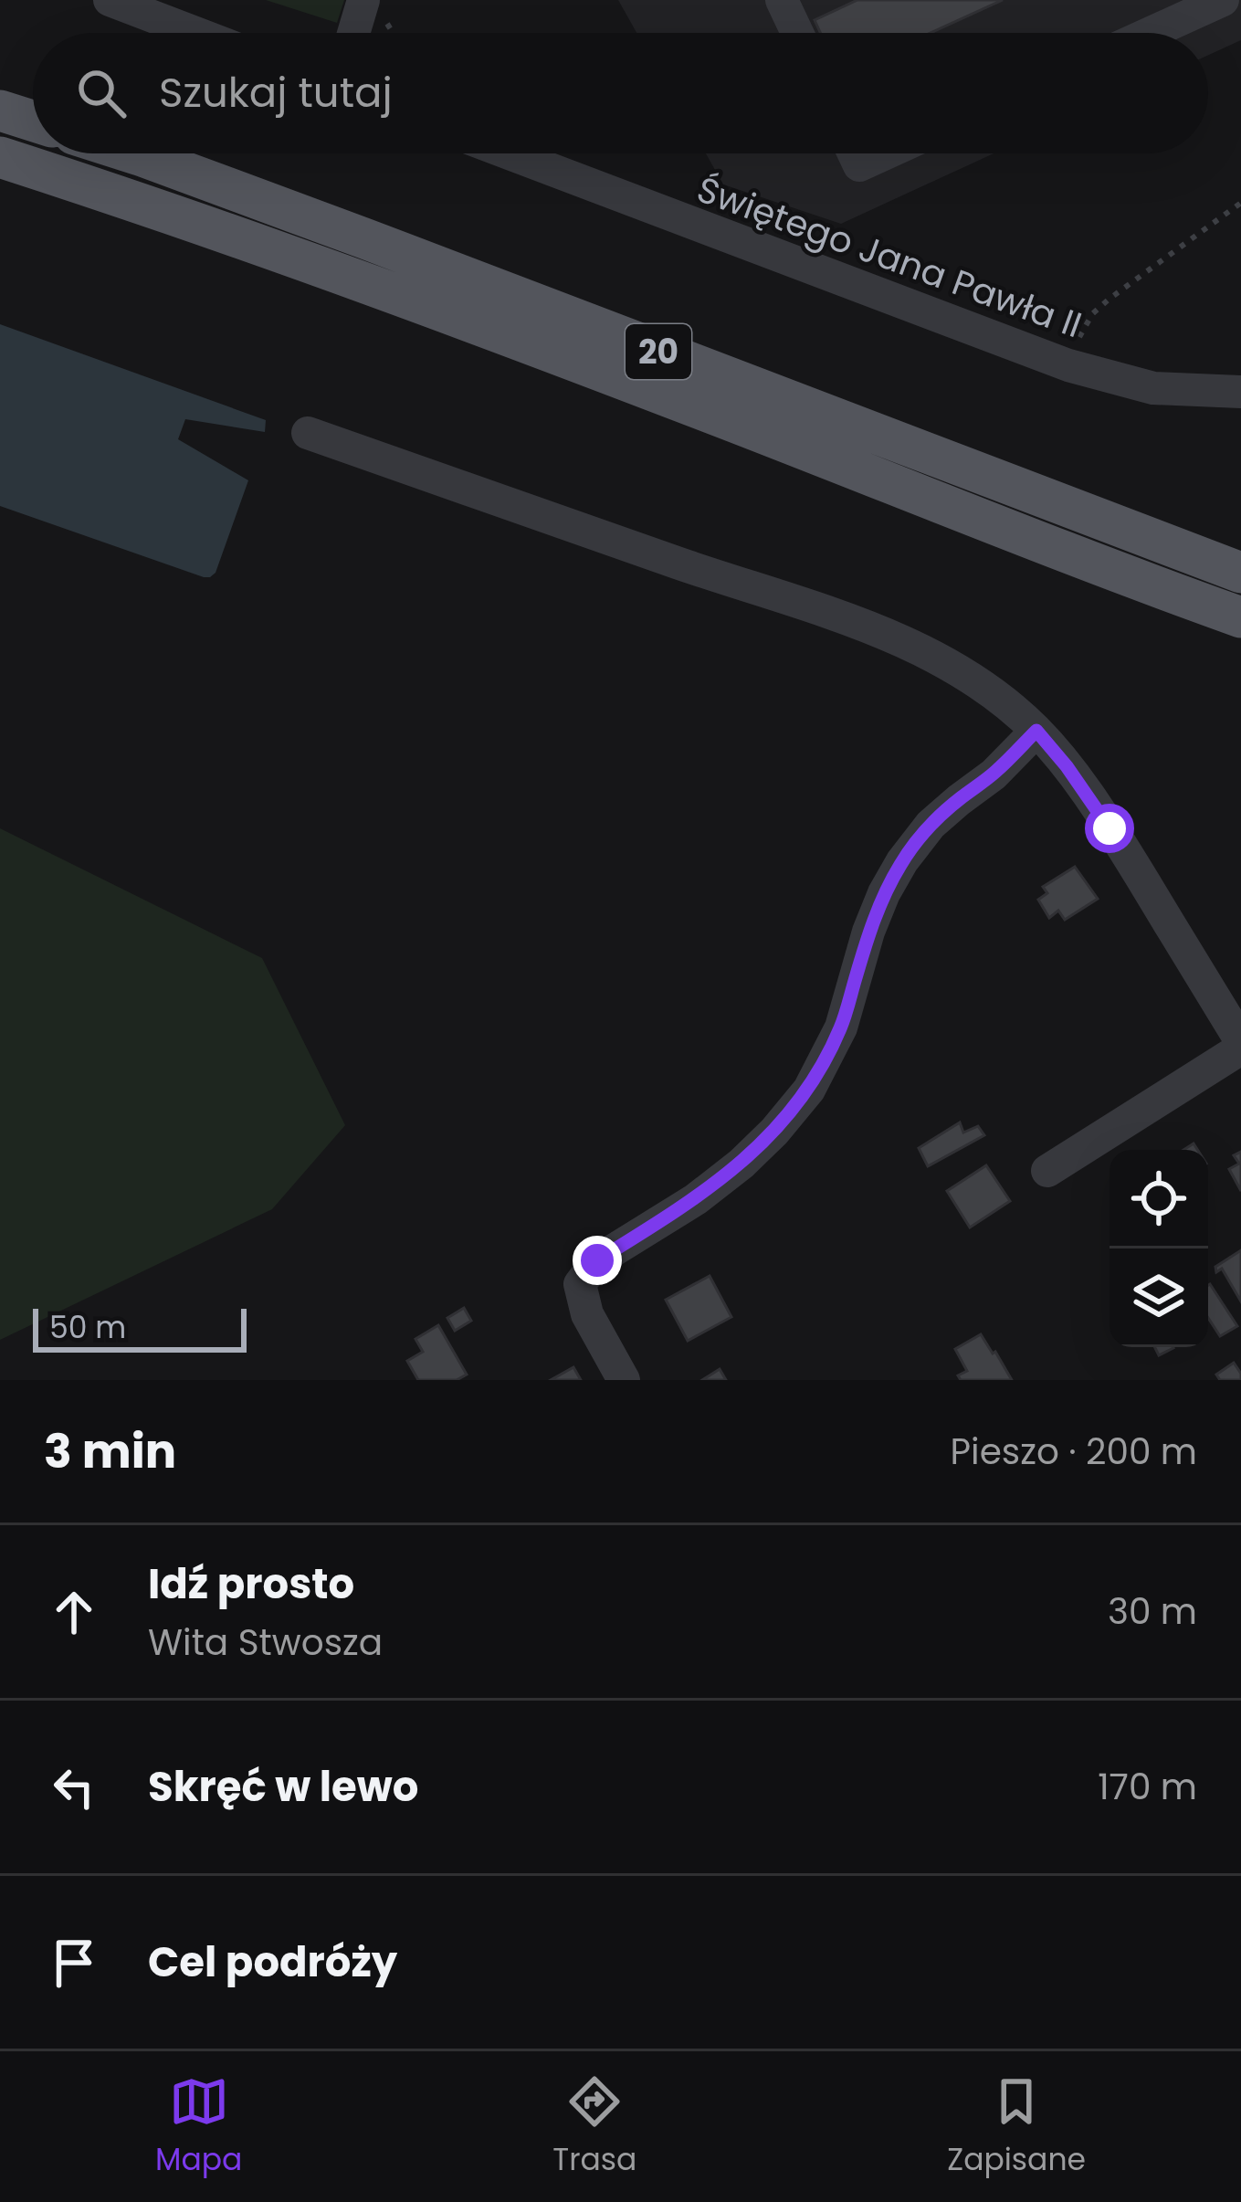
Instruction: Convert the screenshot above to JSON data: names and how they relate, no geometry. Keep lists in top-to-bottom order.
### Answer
{
  "streets": {
    "main road": ["20"],
    "street": ["Świętego Jana Pawła II"]
  },
  "scale_bar": "50 m",
  "page": {
    "search": "Szukaj tutaj",
    "scale": "50 m",
    "heading": ["3 min", "Pieszo · 200 m"],
    "list": [
      ["Idź prosto", "Wita Stwosza", "30 m"],
      ["Skręć w lewo", "170 m"],
      "Cel podróży"
    ],
    "nav": ["Mapa", "Trasa", "Zapisane"]
  }
}
